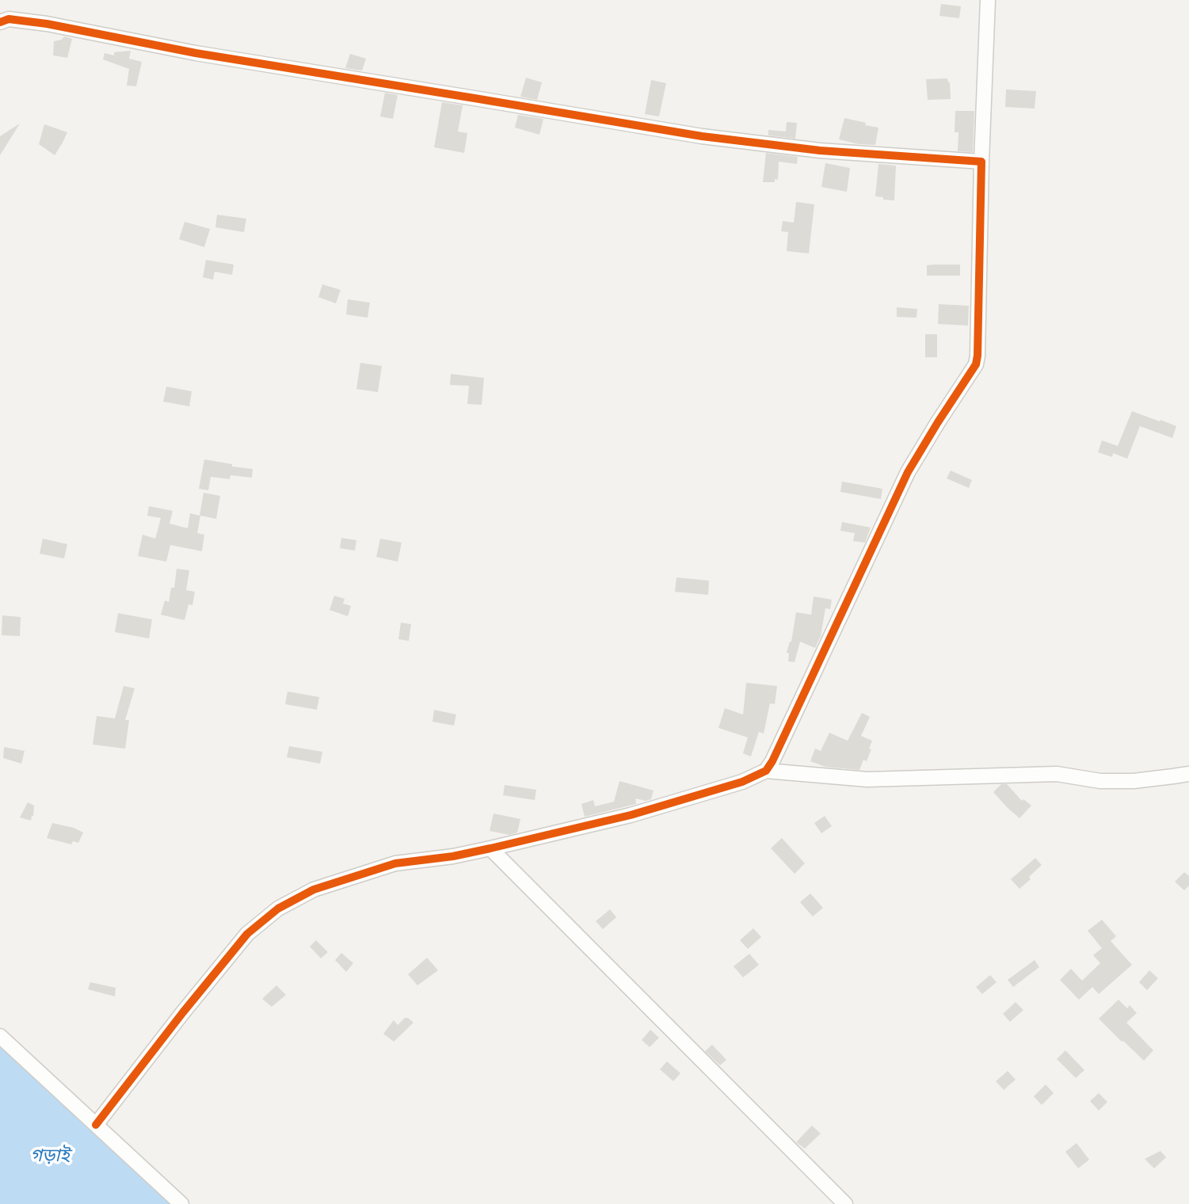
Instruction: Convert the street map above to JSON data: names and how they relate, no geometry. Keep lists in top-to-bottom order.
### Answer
{
  "water": ["গড়াই"]
}
